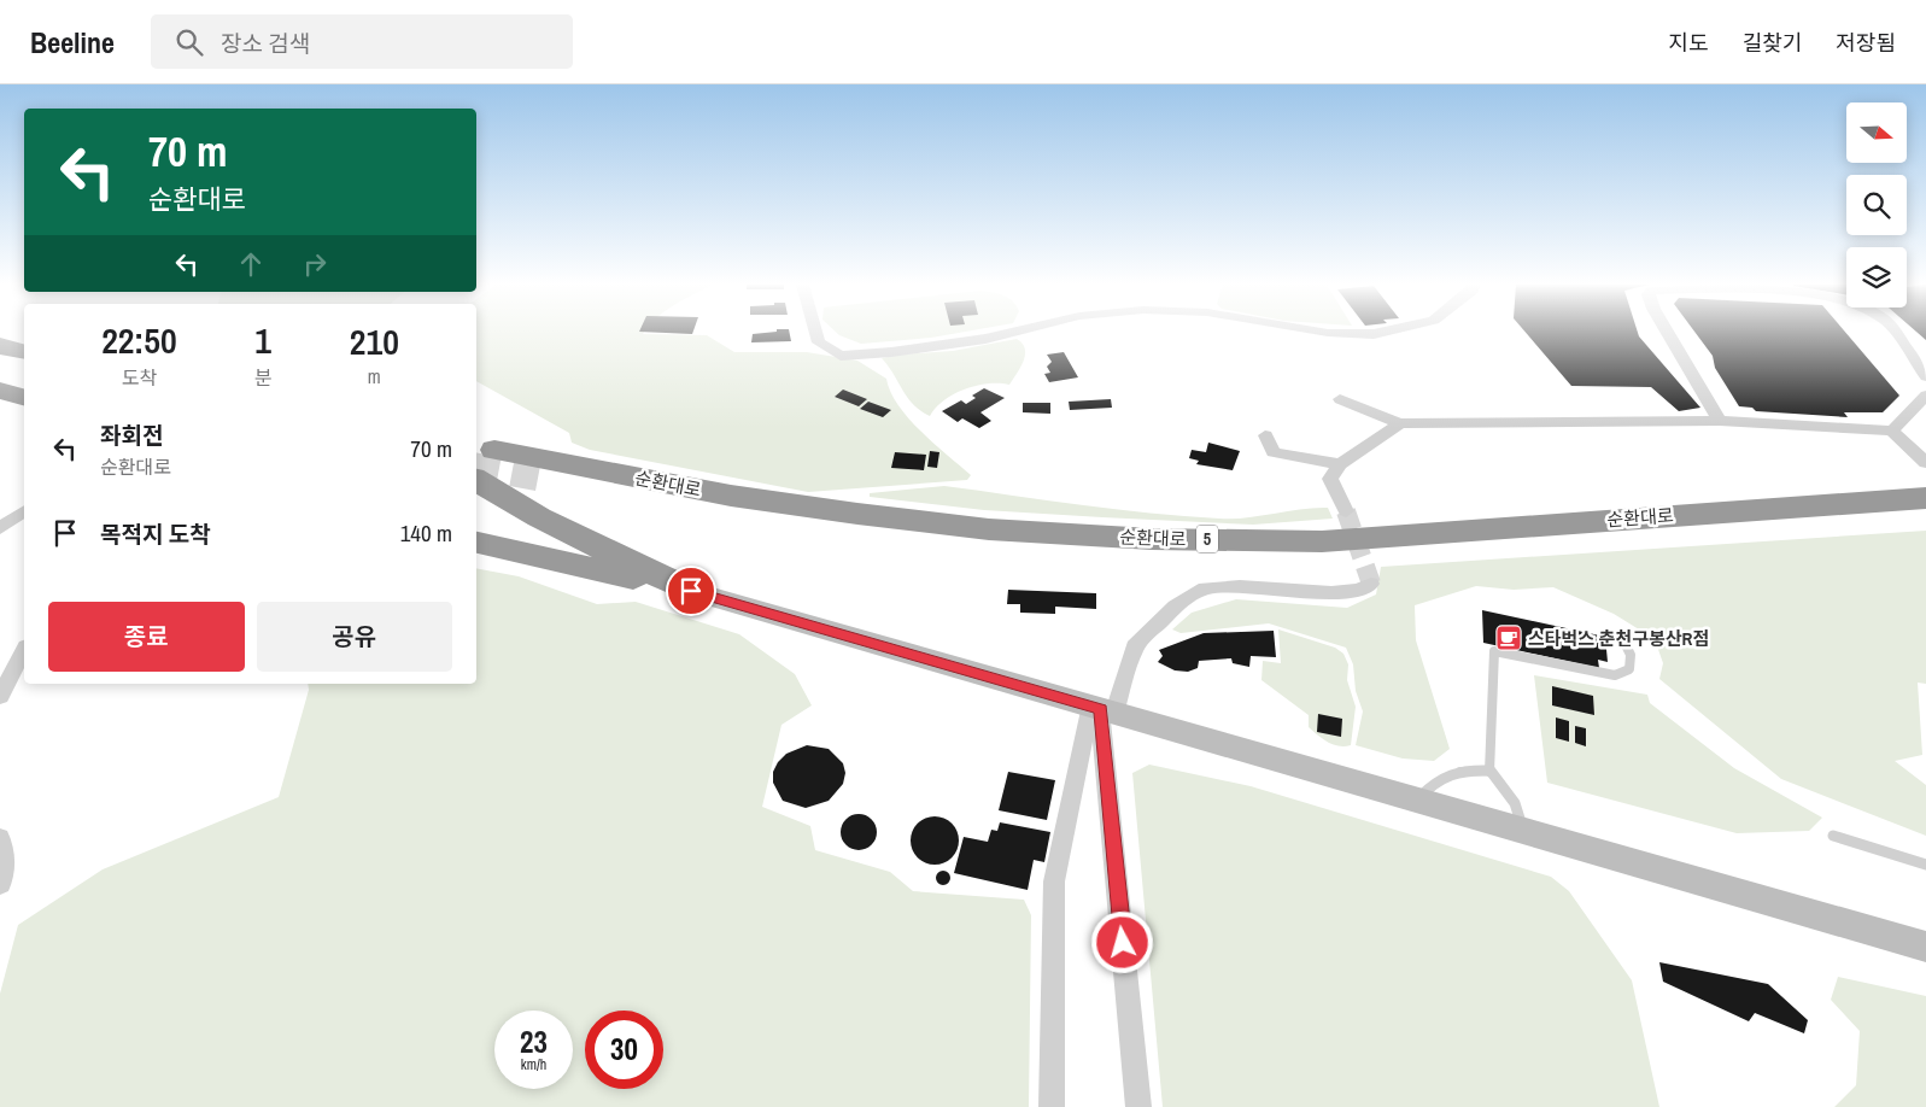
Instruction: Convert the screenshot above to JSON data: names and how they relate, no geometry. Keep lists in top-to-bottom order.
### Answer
{
  "streets": {
    "highway": ["순환대로", "5"]
  },
  "places": {
    "cafe": ["스타벅스 춘천구봉산R점"]
  },
  "north": "right",
  "page": {
    "header": "Beeline",
    "search": "장소 검색",
    "nav": ["지도", "길찾기", "저장됨"],
    "turn": ["70 m", "순환대로"],
    "eta": [
      "22:50",
      "도착",
      "1",
      "분",
      "210",
      "m"
    ],
    "list": [
      {
        "name": "좌회전",
        "note": "순환대로",
        "value": "70 m"
      },
      {
        "name": "목적지 도착",
        "value": "140 m"
      }
    ],
    "buttons": ["종료", "공유"],
    "speed": "23 km/h",
    "limit": "30"
  }
}
